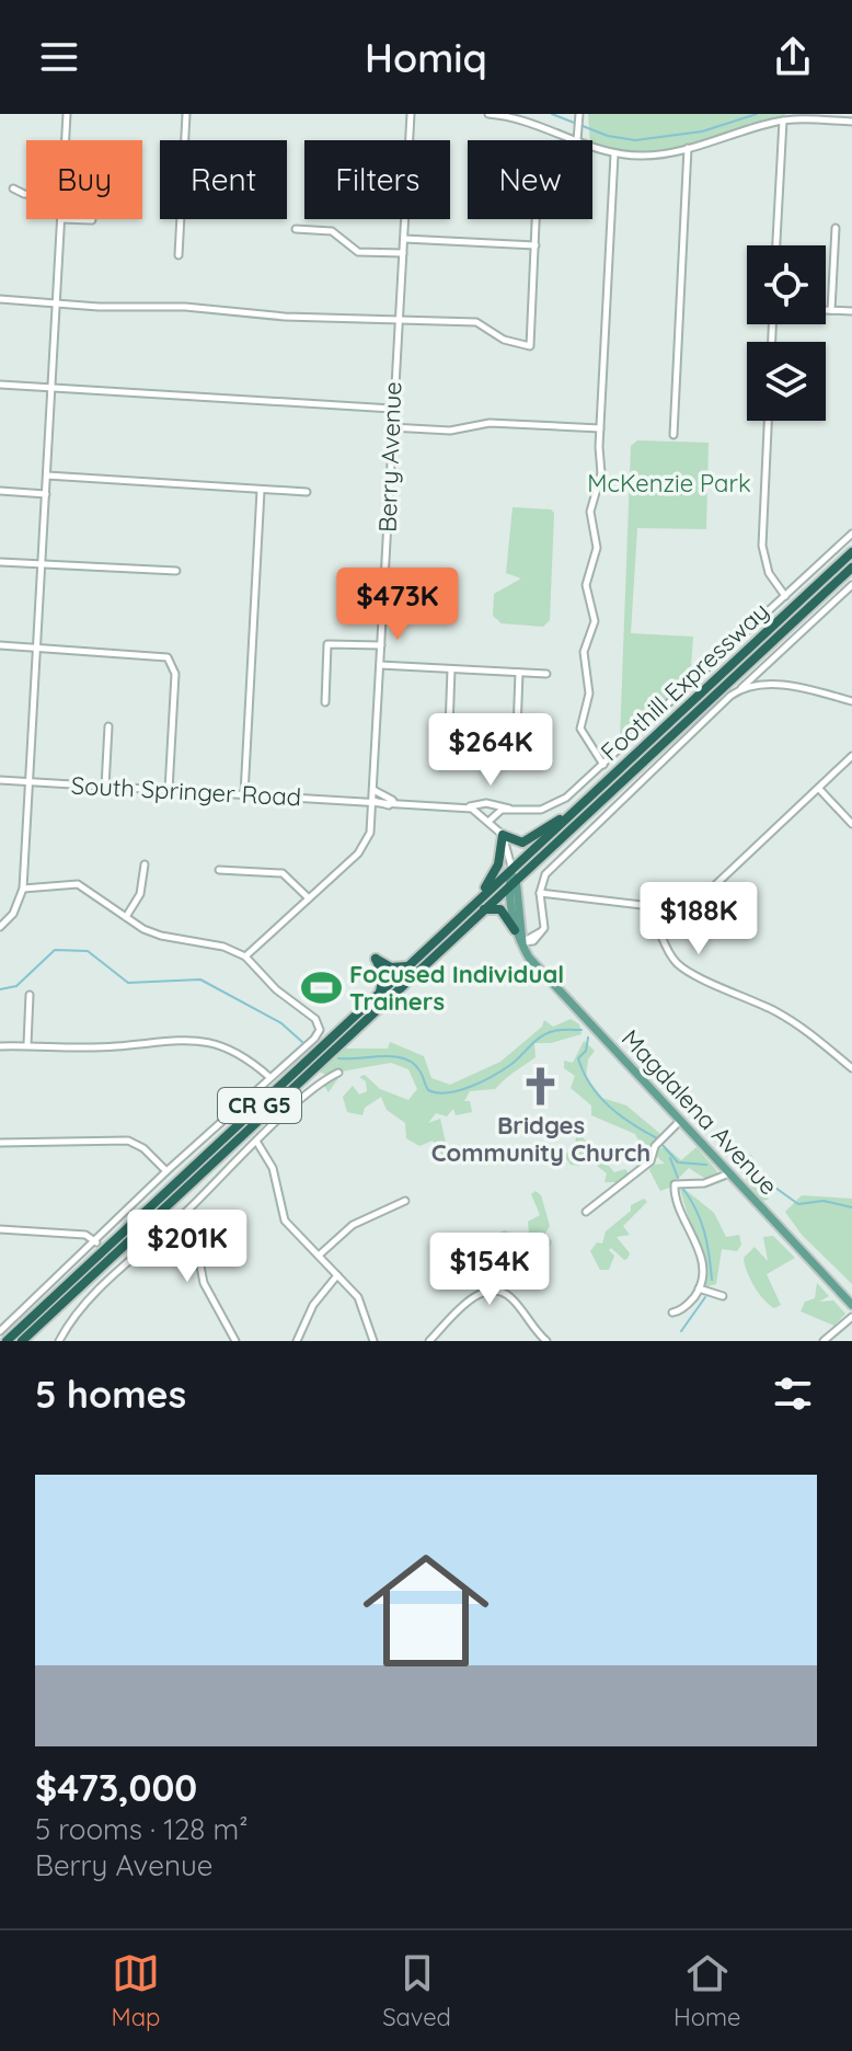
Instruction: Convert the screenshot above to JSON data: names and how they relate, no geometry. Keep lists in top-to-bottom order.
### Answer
{
  "streets": {
    "highway": ["Foothill Expressway", "CR G5"],
    "main road": ["Magdalena Avenue"],
    "street": ["Berry Avenue", "South Springer Road"]
  },
  "crossings": [
    ["Berry Avenue", "South Springer Road"],
    ["Foothill Expressway", "South Springer Road"],
    ["Foothill Expressway", "Magdalena Avenue"],
    ["South Springer Road", "Magdalena Avenue"]
  ],
  "parks": ["McKenzie Park"],
  "places": {
    "sports": ["Focused Individual Trainers"],
    "church": ["Bridges Community Church"]
  },
  "page": {
    "header": "Homiq",
    "chip": [
      "Buy",
      "Rent",
      "Filters",
      "New"
    ],
    "price": [
      "$473K",
      "$264K",
      "$188K",
      "$201K",
      "$154K"
    ],
    "heading": "5 homes",
    "list": [
      {
        "name": "$473,000",
        "note": "5 rooms · 128 m² · Berry Avenue"
      }
    ],
    "tabs": ["Map", "Saved", "Home"]
  }
}
